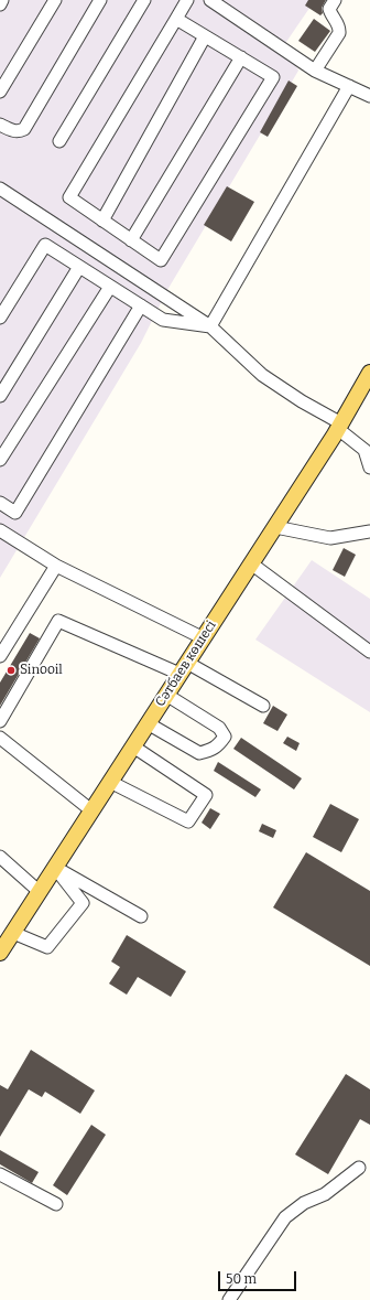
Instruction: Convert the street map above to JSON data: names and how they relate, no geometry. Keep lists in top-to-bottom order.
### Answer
{
  "streets": {
    "main road": ["Сәтбаев көшесі"]
  },
  "places": ["Sinooil"],
  "scale_bar": "50 m"
}
